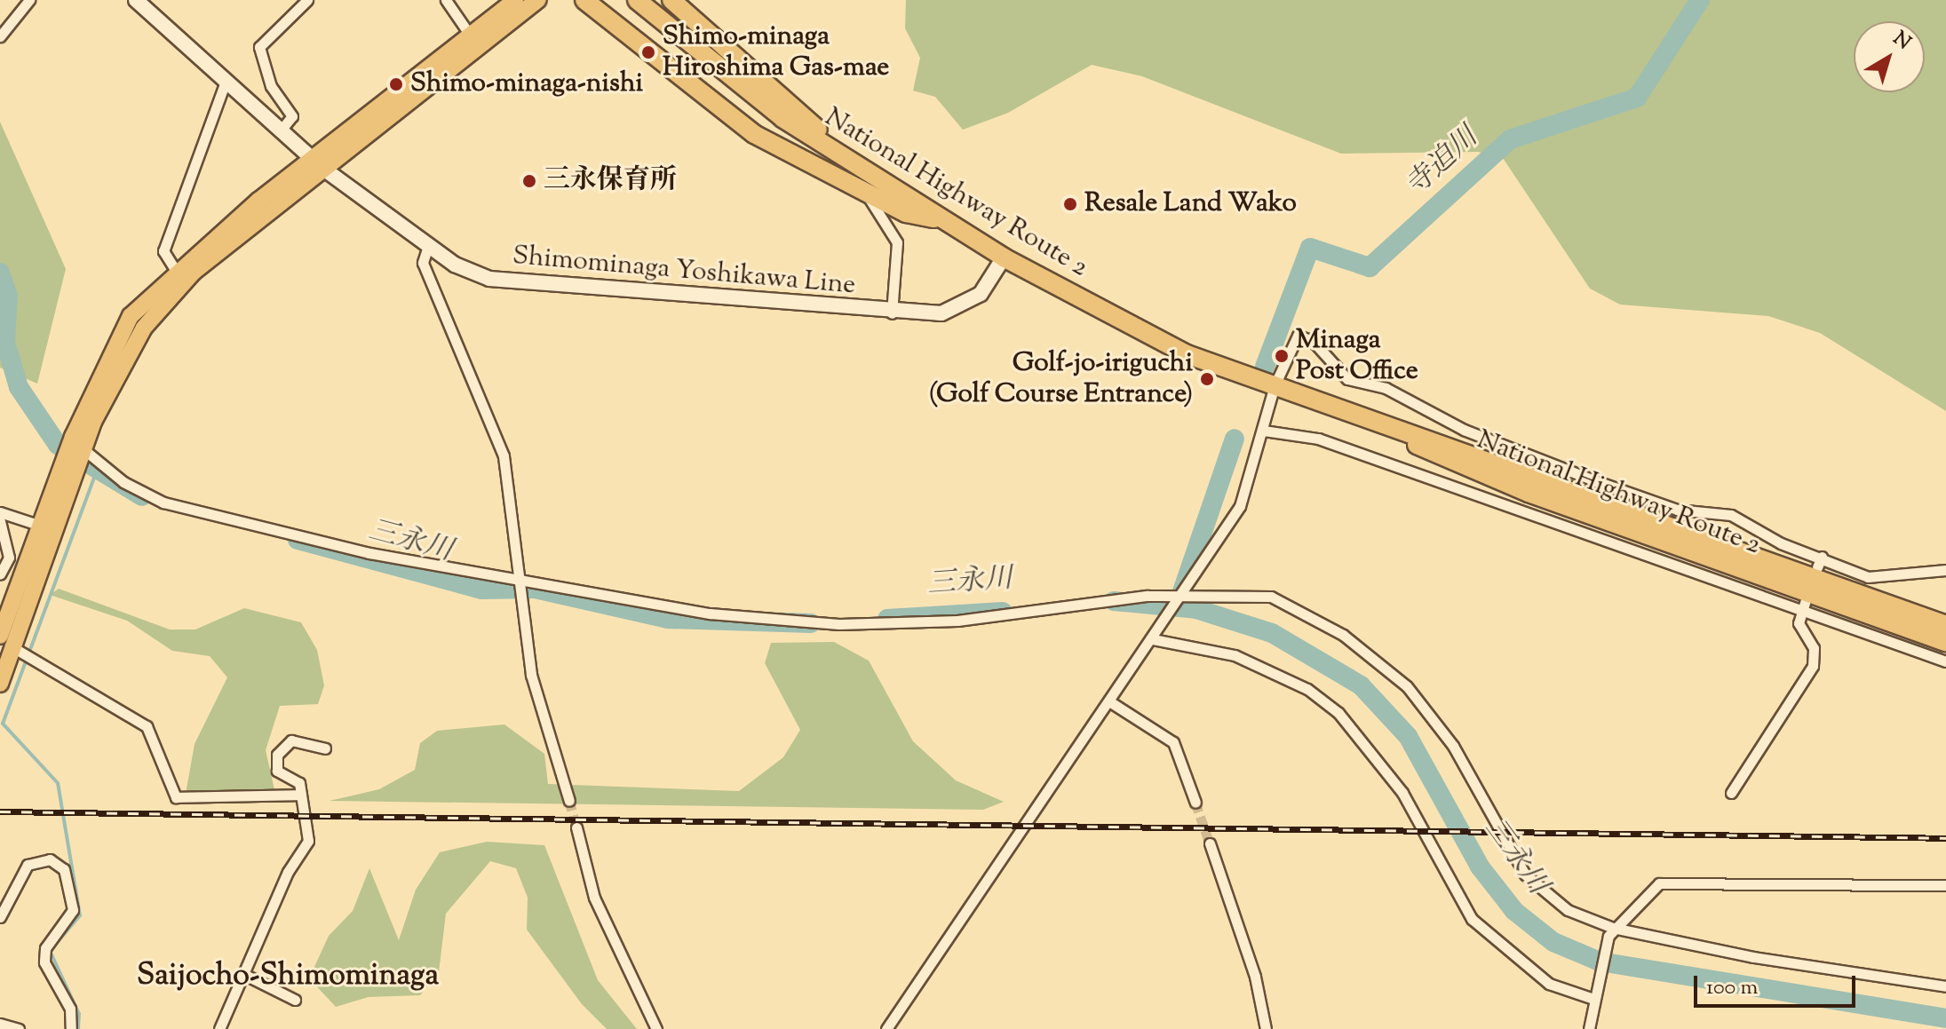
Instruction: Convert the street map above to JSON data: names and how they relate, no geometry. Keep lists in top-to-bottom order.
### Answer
{
  "streets": {
    "highway": ["National Highway Route 2"],
    "main road": ["Shimominaga Yoshikawa Line"]
  },
  "crossings": [
    ["National Highway Route 2", "Shimominaga Yoshikawa Line"]
  ],
  "districts": ["Saijocho-Shimominaga"],
  "water": ["寺迫川", "三永川"],
  "places": [
    "Shimo-minaga Hiroshima Gas-mae",
    "Shimo-minaga-nishi",
    "三永保育所",
    "Resale Land Wako",
    "Minaga Post Office",
    "Golf-jo-iriguchi (Golf Course Entrance)"
  ],
  "scale_bar": "100 m",
  "north": "top right"
}
